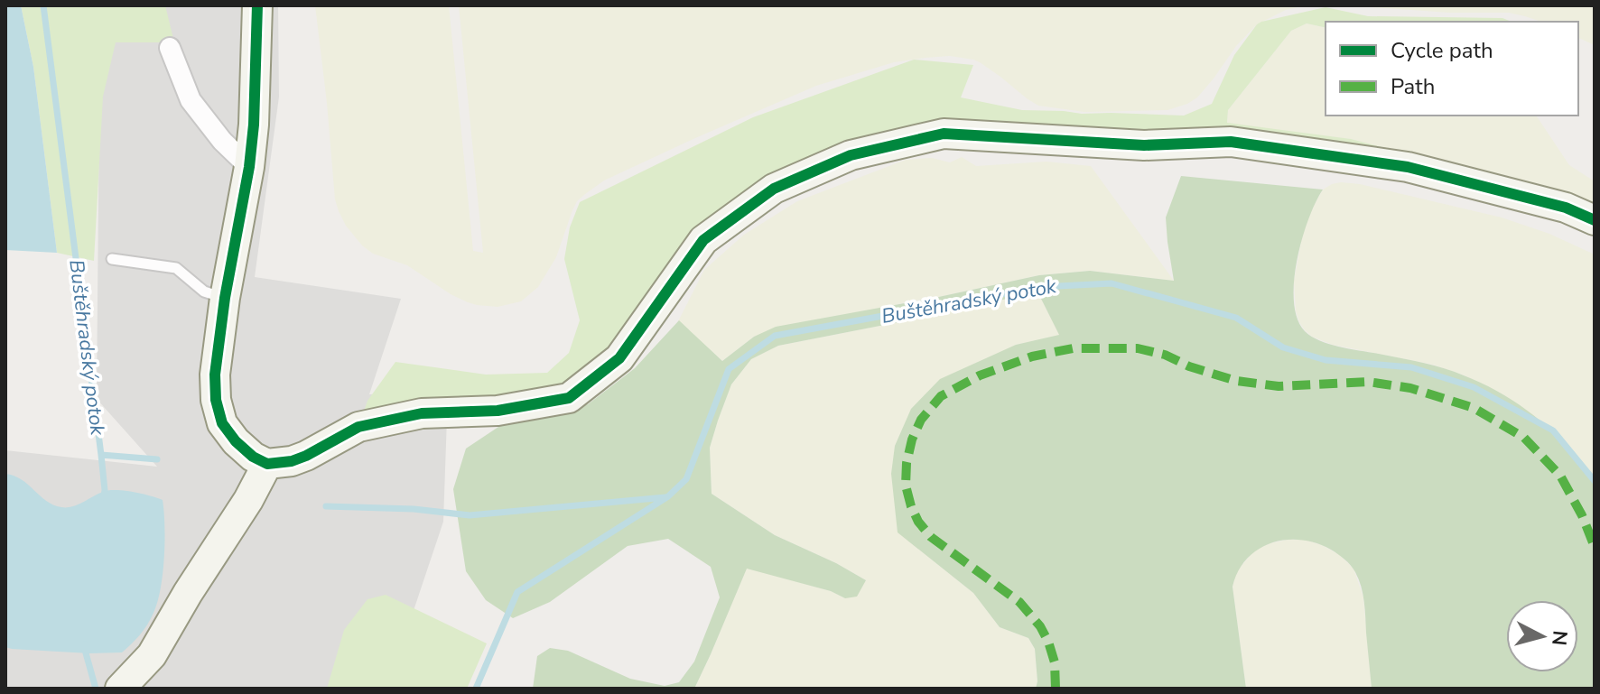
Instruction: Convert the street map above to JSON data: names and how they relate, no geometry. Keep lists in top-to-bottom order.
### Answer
{
  "water": ["Buštěhradský potok"],
  "legend": ["Cycle path", "Path"],
  "north": "right"
}
